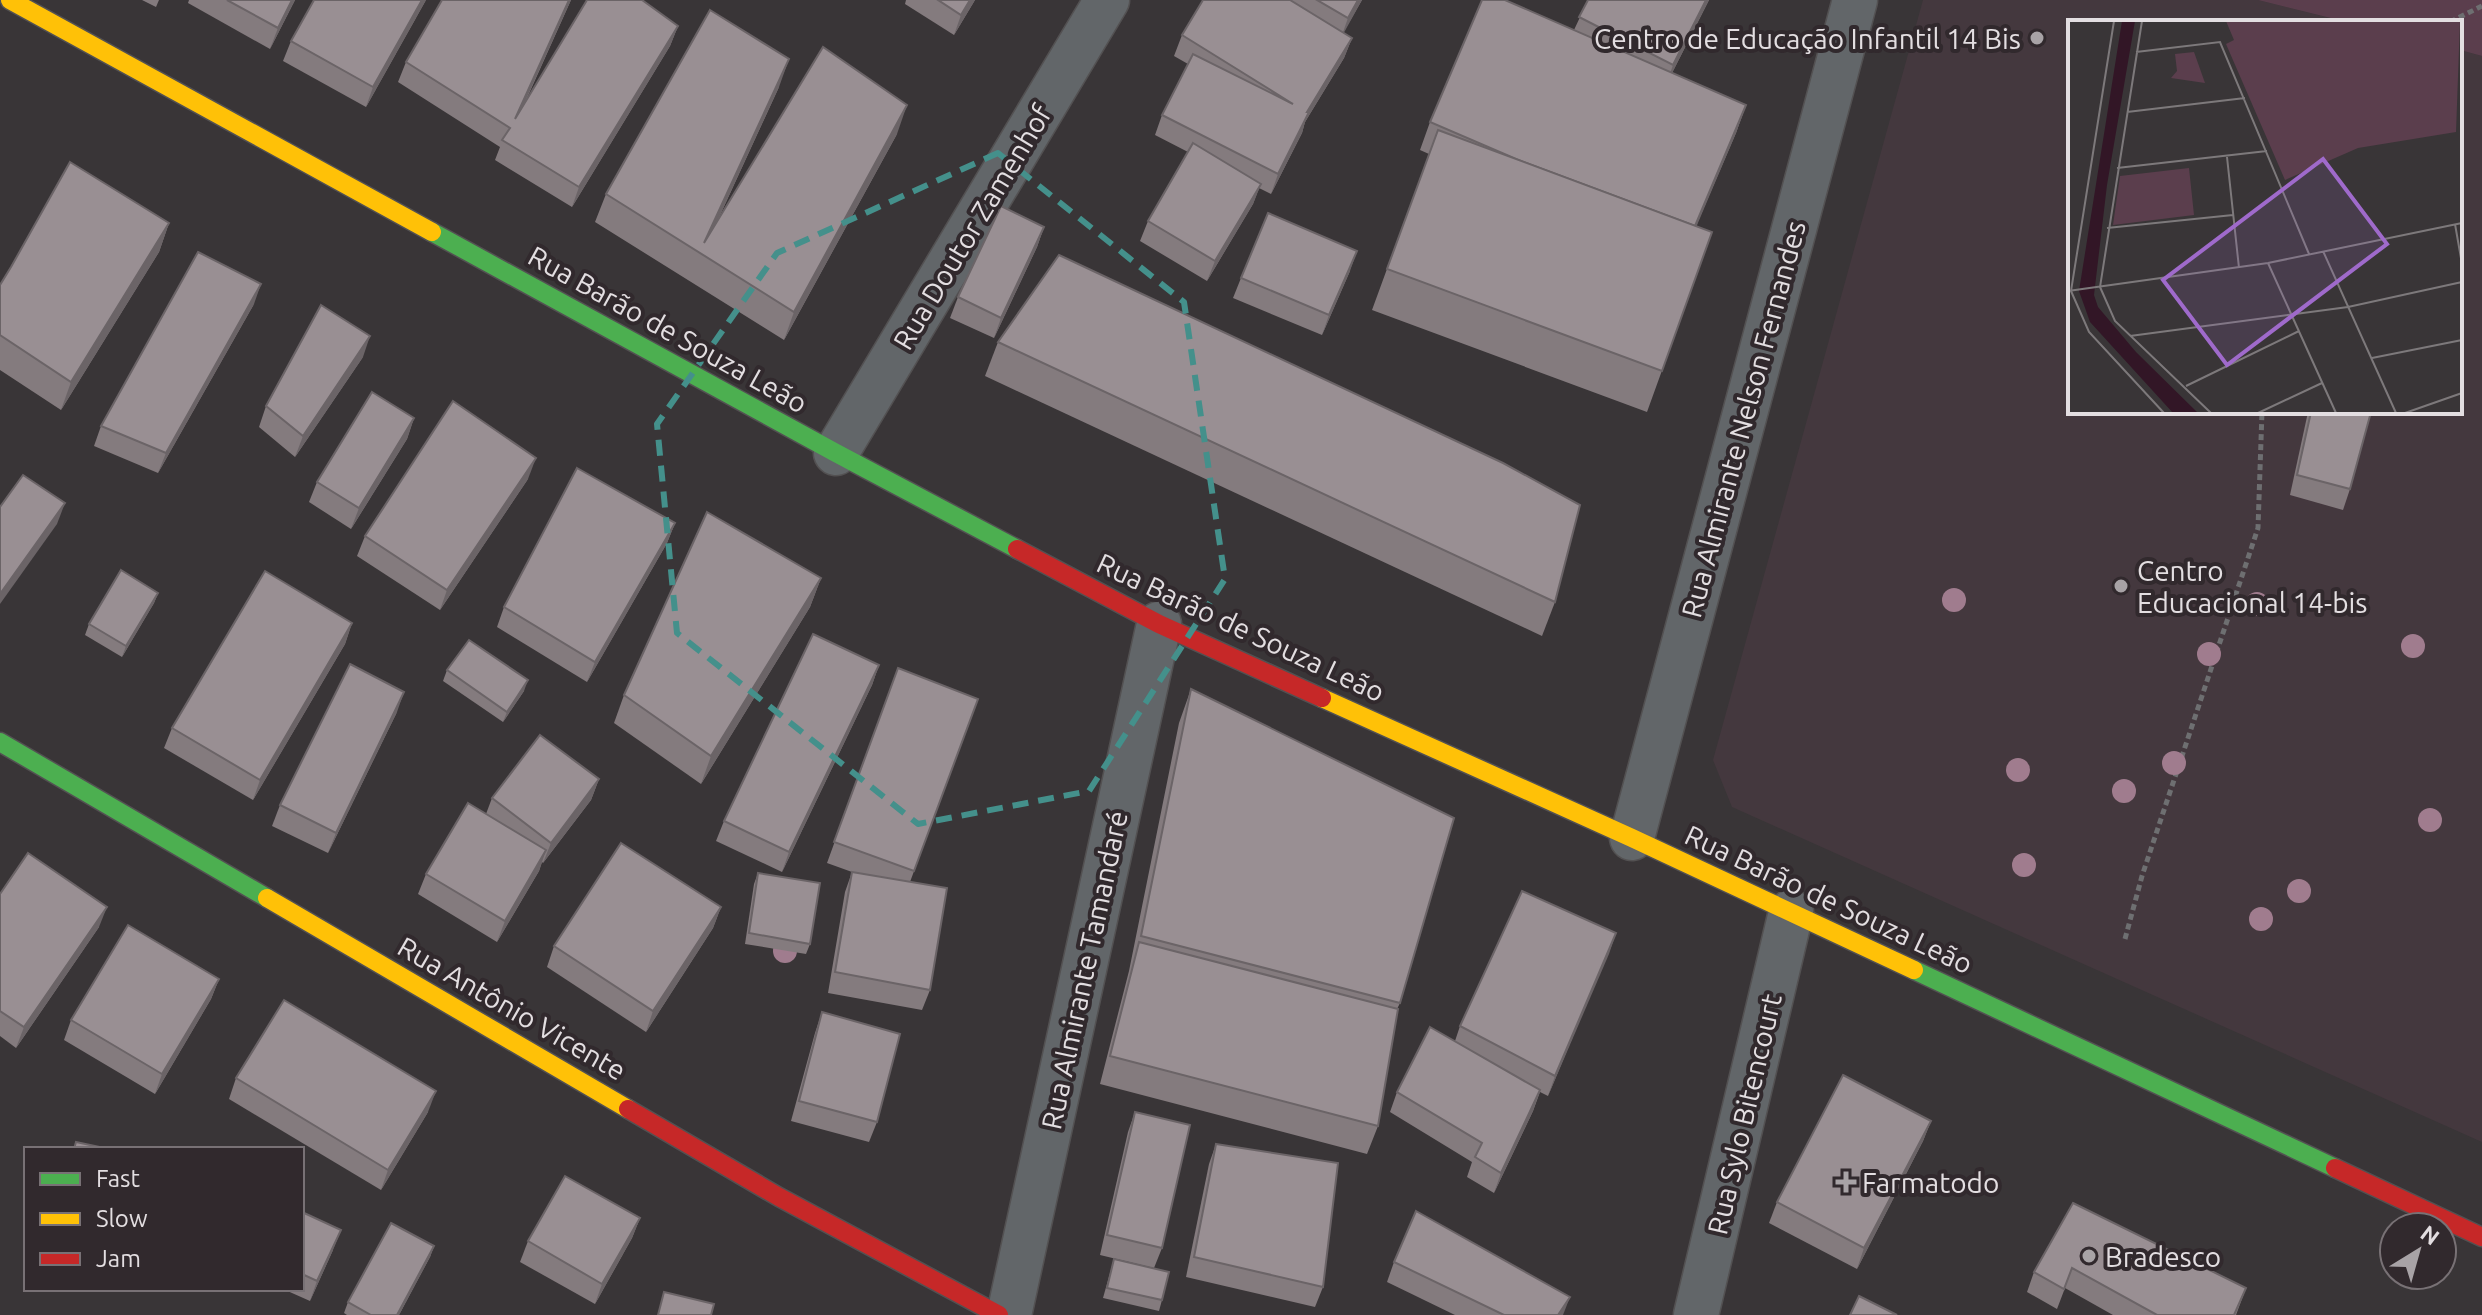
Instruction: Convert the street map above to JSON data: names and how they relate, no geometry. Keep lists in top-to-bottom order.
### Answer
{
  "streets": {
    "main road": ["Rua Barão de Souza Leão", "Rua Antônio Vicente"],
    "street": [
      "Rua Doutor Zamenhof",
      "Rua Almirante Nelson Fernandes",
      "Rua Almirante Tamandaré",
      "Rua Sylo Bitencourt"
    ]
  },
  "crossings": [
    ["Rua Doutor Zamenhof", "Rua Barão de Souza Leão"],
    ["Rua Barão de Souza Leão", "Rua Almirante Nelson Fernandes"],
    ["Rua Barão de Souza Leão", "Rua Almirante Tamandaré"],
    ["Rua Barão de Souza Leão", "Rua Sylo Bitencourt"]
  ],
  "places": {
    "other": ["Centro de Educação Infantil 14 Bis", "Centro Educacional 14-bis", "Bradesco"],
    "health": ["Farmatodo"]
  },
  "legend": ["Fast", "Slow", "Jam"],
  "north": "top right"
}
